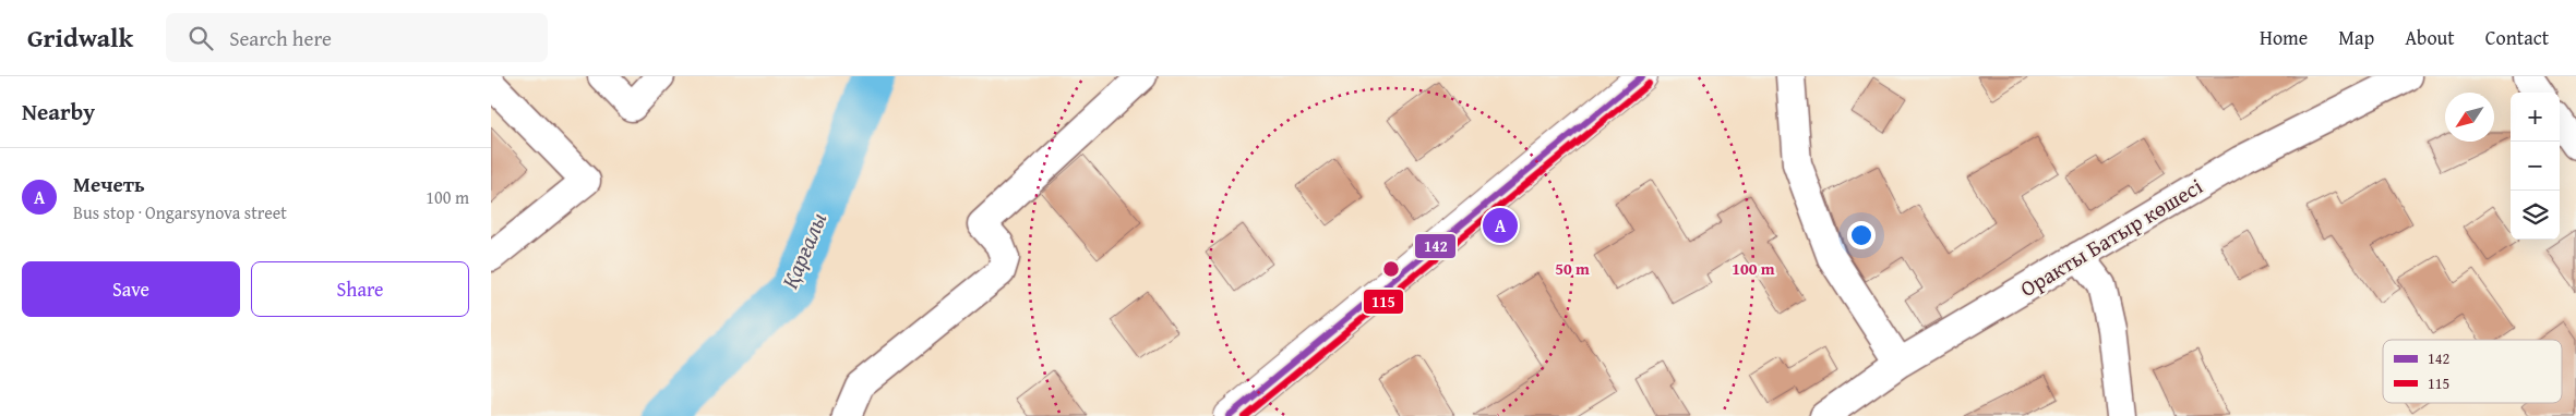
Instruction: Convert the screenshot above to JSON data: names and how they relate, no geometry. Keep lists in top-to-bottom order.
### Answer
{
  "streets": {
    "street": ["Оракты Батыр көшесі"]
  },
  "water": ["Қарғалы"],
  "lines": ["transit line 142", "transit line 115"],
  "legend": ["142", "115"],
  "north": "bottom left",
  "page": {
    "header": "Gridwalk",
    "search": "Search here",
    "nav": [
      "Home",
      "Map",
      "About",
      "Contact"
    ],
    "heading": "Nearby",
    "map_buttons": ["+", "−"],
    "list": [
      {
        "mark": "A",
        "name": "Мечеть",
        "note": "Bus stop · Ongarsynova street",
        "value": "100 m"
      }
    ],
    "pins": "A",
    "buttons": ["Save", "Share"]
  },
  "rings": ["50 m", "100 m"]
}
